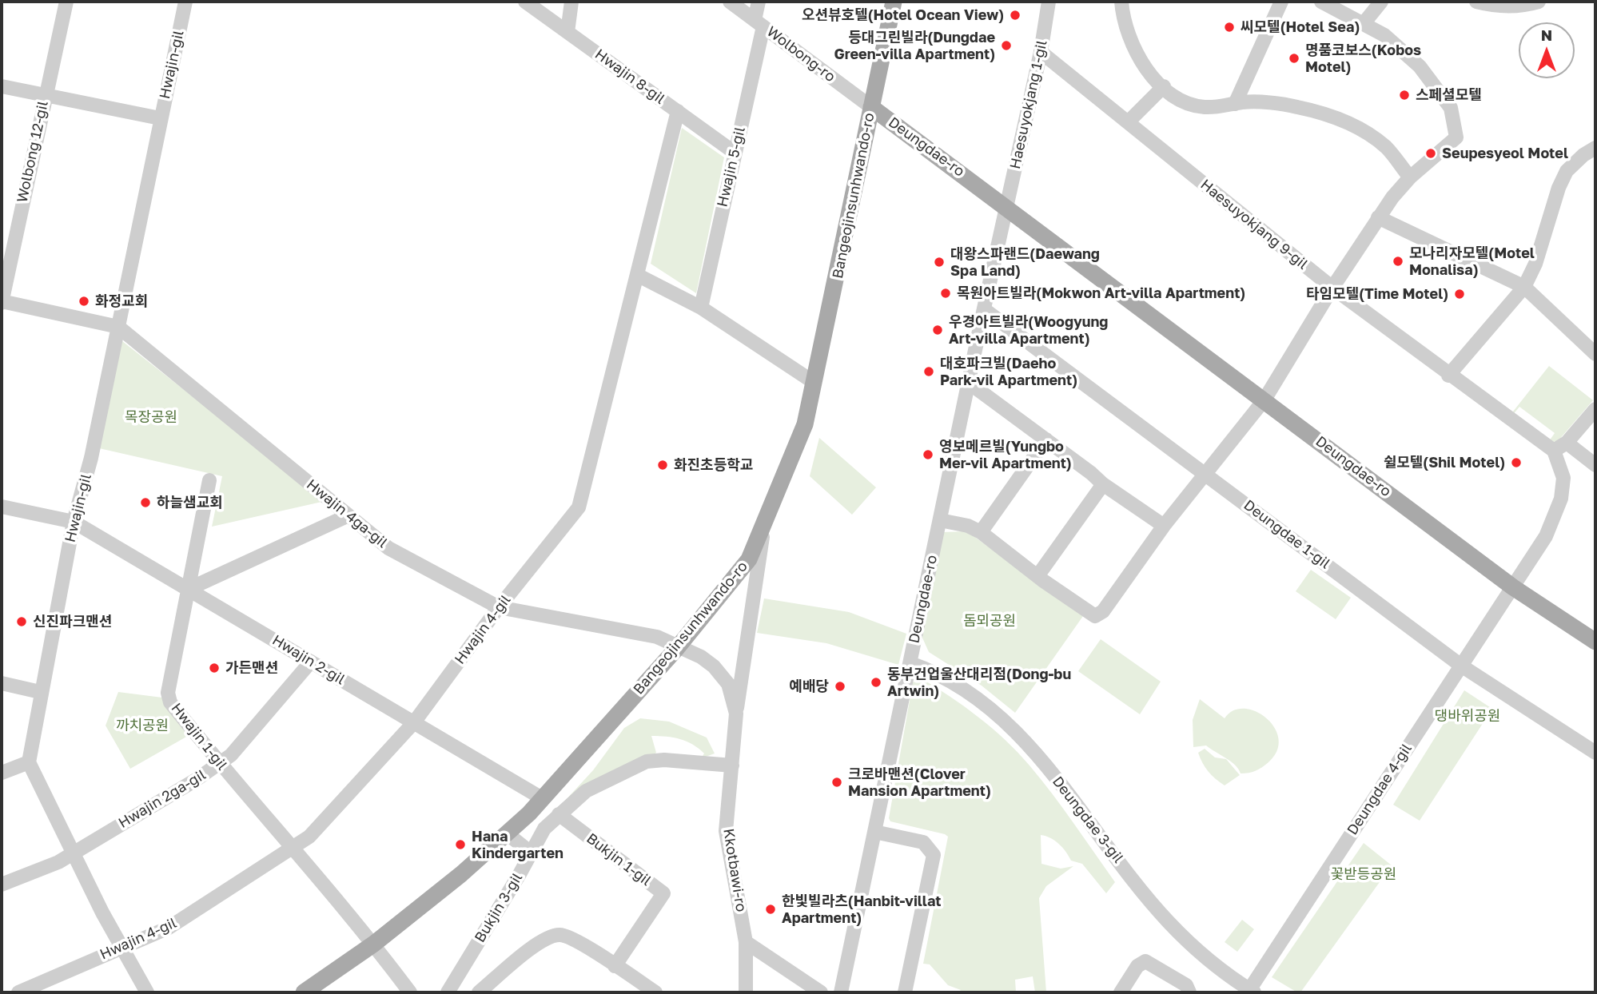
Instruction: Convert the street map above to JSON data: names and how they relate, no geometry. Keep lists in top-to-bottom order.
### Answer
{
  "streets": {
    "main road": ["Deungdae-ro", "Bangeojinsunhwando-ro"],
    "street": [
      "Wolbong-ro",
      "Hwajin-gil",
      "Hwajin 8-gil",
      "Haesuyokjang 1-gil",
      "Wolbong 12-gil",
      "Hwajin 5-gil",
      "Haesuyokjang 9-gil",
      "Hwajin 4ga-gil",
      "Deungdae 1-gil",
      "Hwajin 4-gil",
      "Hwajin 2-gil",
      "Hwajin 1-gil",
      "Deungdae 4-gil",
      "Hwajin 2ga-gil",
      "Deungdae 3-gil",
      "Bukjin 1-gil",
      "Kkotbawi-ro",
      "Bukjin 3-gil"
    ]
  },
  "crossings": [
    ["Wolbong-ro", "Deungdae-ro"],
    ["Wolbong-ro", "Hwajin 5-gil"],
    ["Wolbong-ro", "Bangeojinsunhwando-ro"],
    ["Hwajin-gil", "Hwajin 4ga-gil"],
    ["Hwajin-gil", "Hwajin 2-gil"],
    ["Hwajin 8-gil", "Hwajin 5-gil"],
    ["Hwajin 8-gil", "Hwajin 4-gil"],
    ["Haesuyokjang 1-gil", "Deungdae-ro"],
    ["Haesuyokjang 1-gil", "Haesuyokjang 9-gil"],
    ["Deungdae-ro", "Bangeojinsunhwando-ro"],
    ["Deungdae-ro", "Deungdae 1-gil"],
    ["Deungdae-ro", "Deungdae 4-gil"],
    ["Deungdae-ro", "Deungdae 3-gil"],
    ["Bangeojinsunhwando-ro", "Hwajin 4ga-gil"],
    ["Bangeojinsunhwando-ro", "Hwajin 2-gil"],
    ["Bangeojinsunhwando-ro", "Hwajin 1-gil"],
    ["Bangeojinsunhwando-ro", "Kkotbawi-ro"],
    ["Haesuyokjang 9-gil", "Deungdae 4-gil"],
    ["Hwajin 4ga-gil", "Hwajin 4-gil"],
    ["Hwajin 4ga-gil", "Kkotbawi-ro"],
    ["Deungdae 1-gil", "Deungdae 4-gil"],
    ["Hwajin 4-gil", "Hwajin 2-gil"],
    ["Hwajin 4-gil", "Hwajin 1-gil"],
    ["Hwajin 2-gil", "Hwajin 1-gil"],
    ["Hwajin 2-gil", "Hwajin 2ga-gil"],
    ["Hwajin 1-gil", "Hwajin 2ga-gil"],
    ["Deungdae 4-gil", "Deungdae 3-gil"],
    ["Bukjin 1-gil", "Bukjin 3-gil"],
    ["Kkotbawi-ro", "Bukjin 3-gil"]
  ],
  "parks": [
    "목장공원",
    "돔뫼공원",
    "댕바위공원",
    "까치공원",
    "꽃받등공원"
  ],
  "places": [
    "오션뷰호텔(Hotel Ocean View)",
    "씨모텔(Hotel Sea)",
    "등대그린빌라(Dungdae Green-villa Apartment)",
    "명품코보스(Kobos Motel)",
    "스페셜모텔",
    "Seupesyeol Motel",
    "모나리자모텔(Motel Monalisa)",
    "대왕스파랜드(Daewang Spa Land)",
    "목원아트빌라(Mokwon Art-villa Apartment)",
    "타임모텔(Time Motel)",
    "화정교회",
    "우경아트빌라(Woogyung Art-villa Apartment)",
    "대호파크빌(Daeho Park-vil Apartment)",
    "영보메르빌(Yungbo Mer-vil Apartment)",
    "쉴모텔(Shil Motel)",
    "화진초등학교",
    "하늘샘교회",
    "신진파크맨션",
    "가든맨션",
    "동부건업울산대리점(Dong-bu Artwin)",
    "예배당",
    "크로바맨션(Clover Mansion Apartment)",
    "Hana Kindergarten",
    "한빛빌라츠(Hanbit-villat Apartment)"
  ],
  "north": "top"
}
